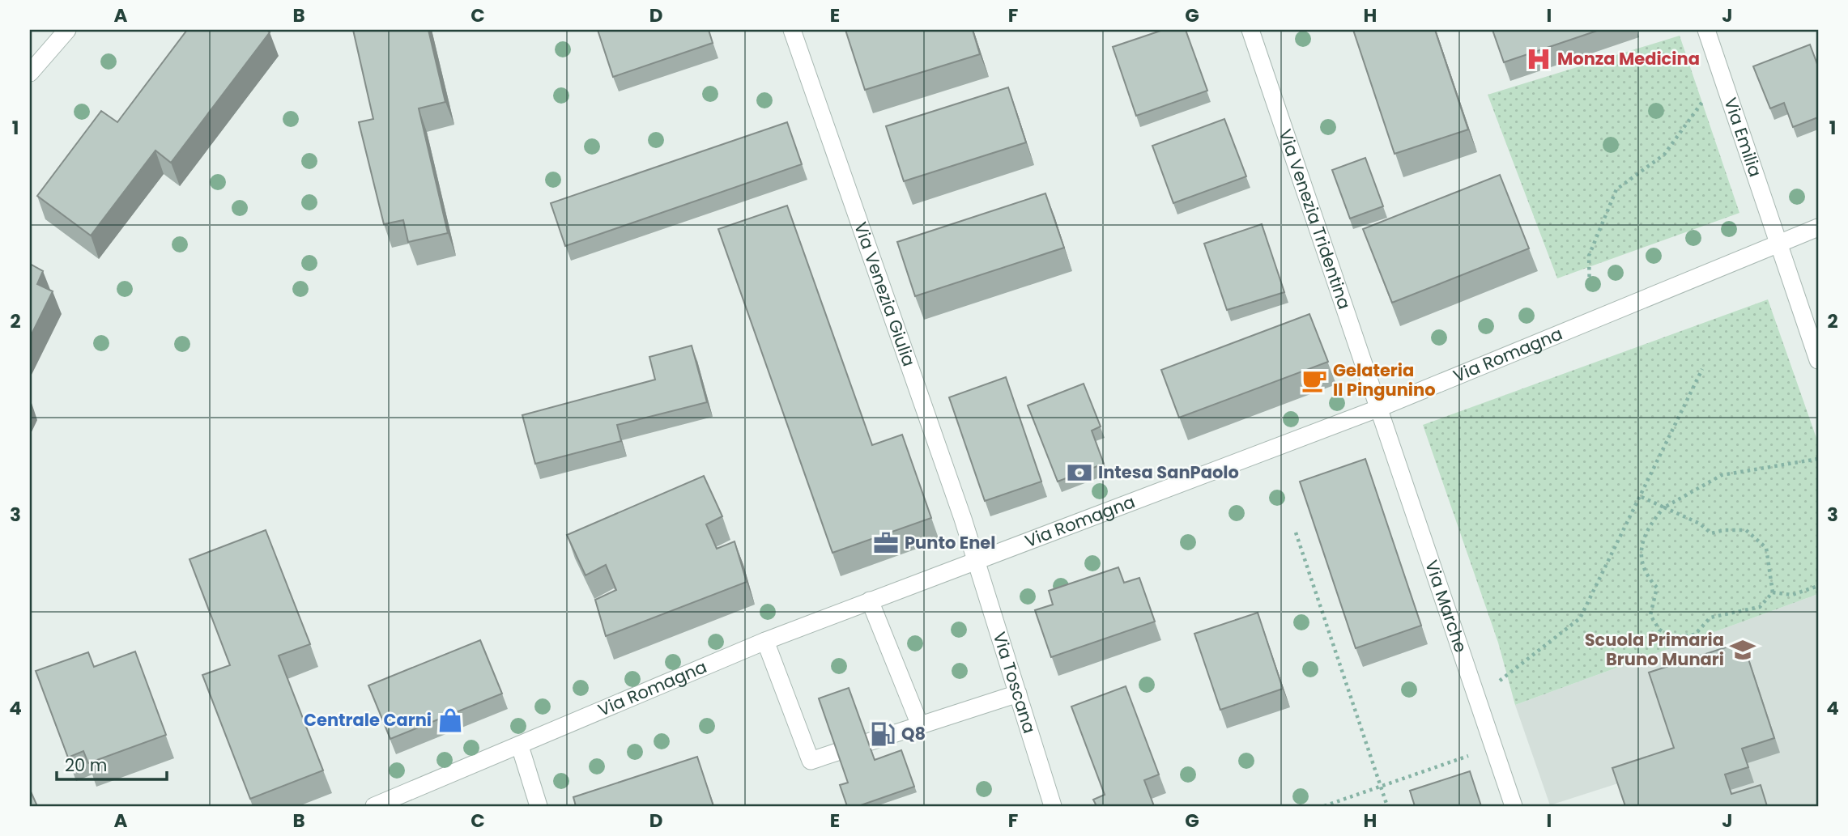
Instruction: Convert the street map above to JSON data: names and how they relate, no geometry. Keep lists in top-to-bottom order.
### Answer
{
  "streets": {
    "street": [
      "Via Emilia",
      "Via Venezia Tridentina",
      "Via Venezia Giulia",
      "Via Romagna",
      "Via Marche",
      "Via Toscana"
    ]
  },
  "crossings": [
    ["Via Emilia", "Via Romagna"],
    ["Via Venezia Tridentina", "Via Romagna"],
    ["Via Venezia Tridentina", "Via Marche"],
    ["Via Venezia Giulia", "Via Romagna"],
    ["Via Venezia Giulia", "Via Toscana"],
    ["Via Romagna", "Via Marche"],
    ["Via Romagna", "Via Toscana"]
  ],
  "places": {
    "hospital": ["Monza Medicina"],
    "cafe": ["Gelateria Il Pingunino"],
    "bank": ["Intesa SanPaolo"],
    "office": ["Punto Enel"],
    "school or university": ["Scuola Primaria Bruno Munari"],
    "shop": ["Centrale Carni"],
    "fuel station": ["Q8"]
  },
  "scale_bar": "20 m",
  "grid": {
    "columns": [
      "A",
      "B",
      "C",
      "D",
      "E",
      "F",
      "G",
      "H",
      "I",
      "J"
    ],
    "rows": [
      "1",
      "2",
      "3",
      "4"
    ]
  }
}
